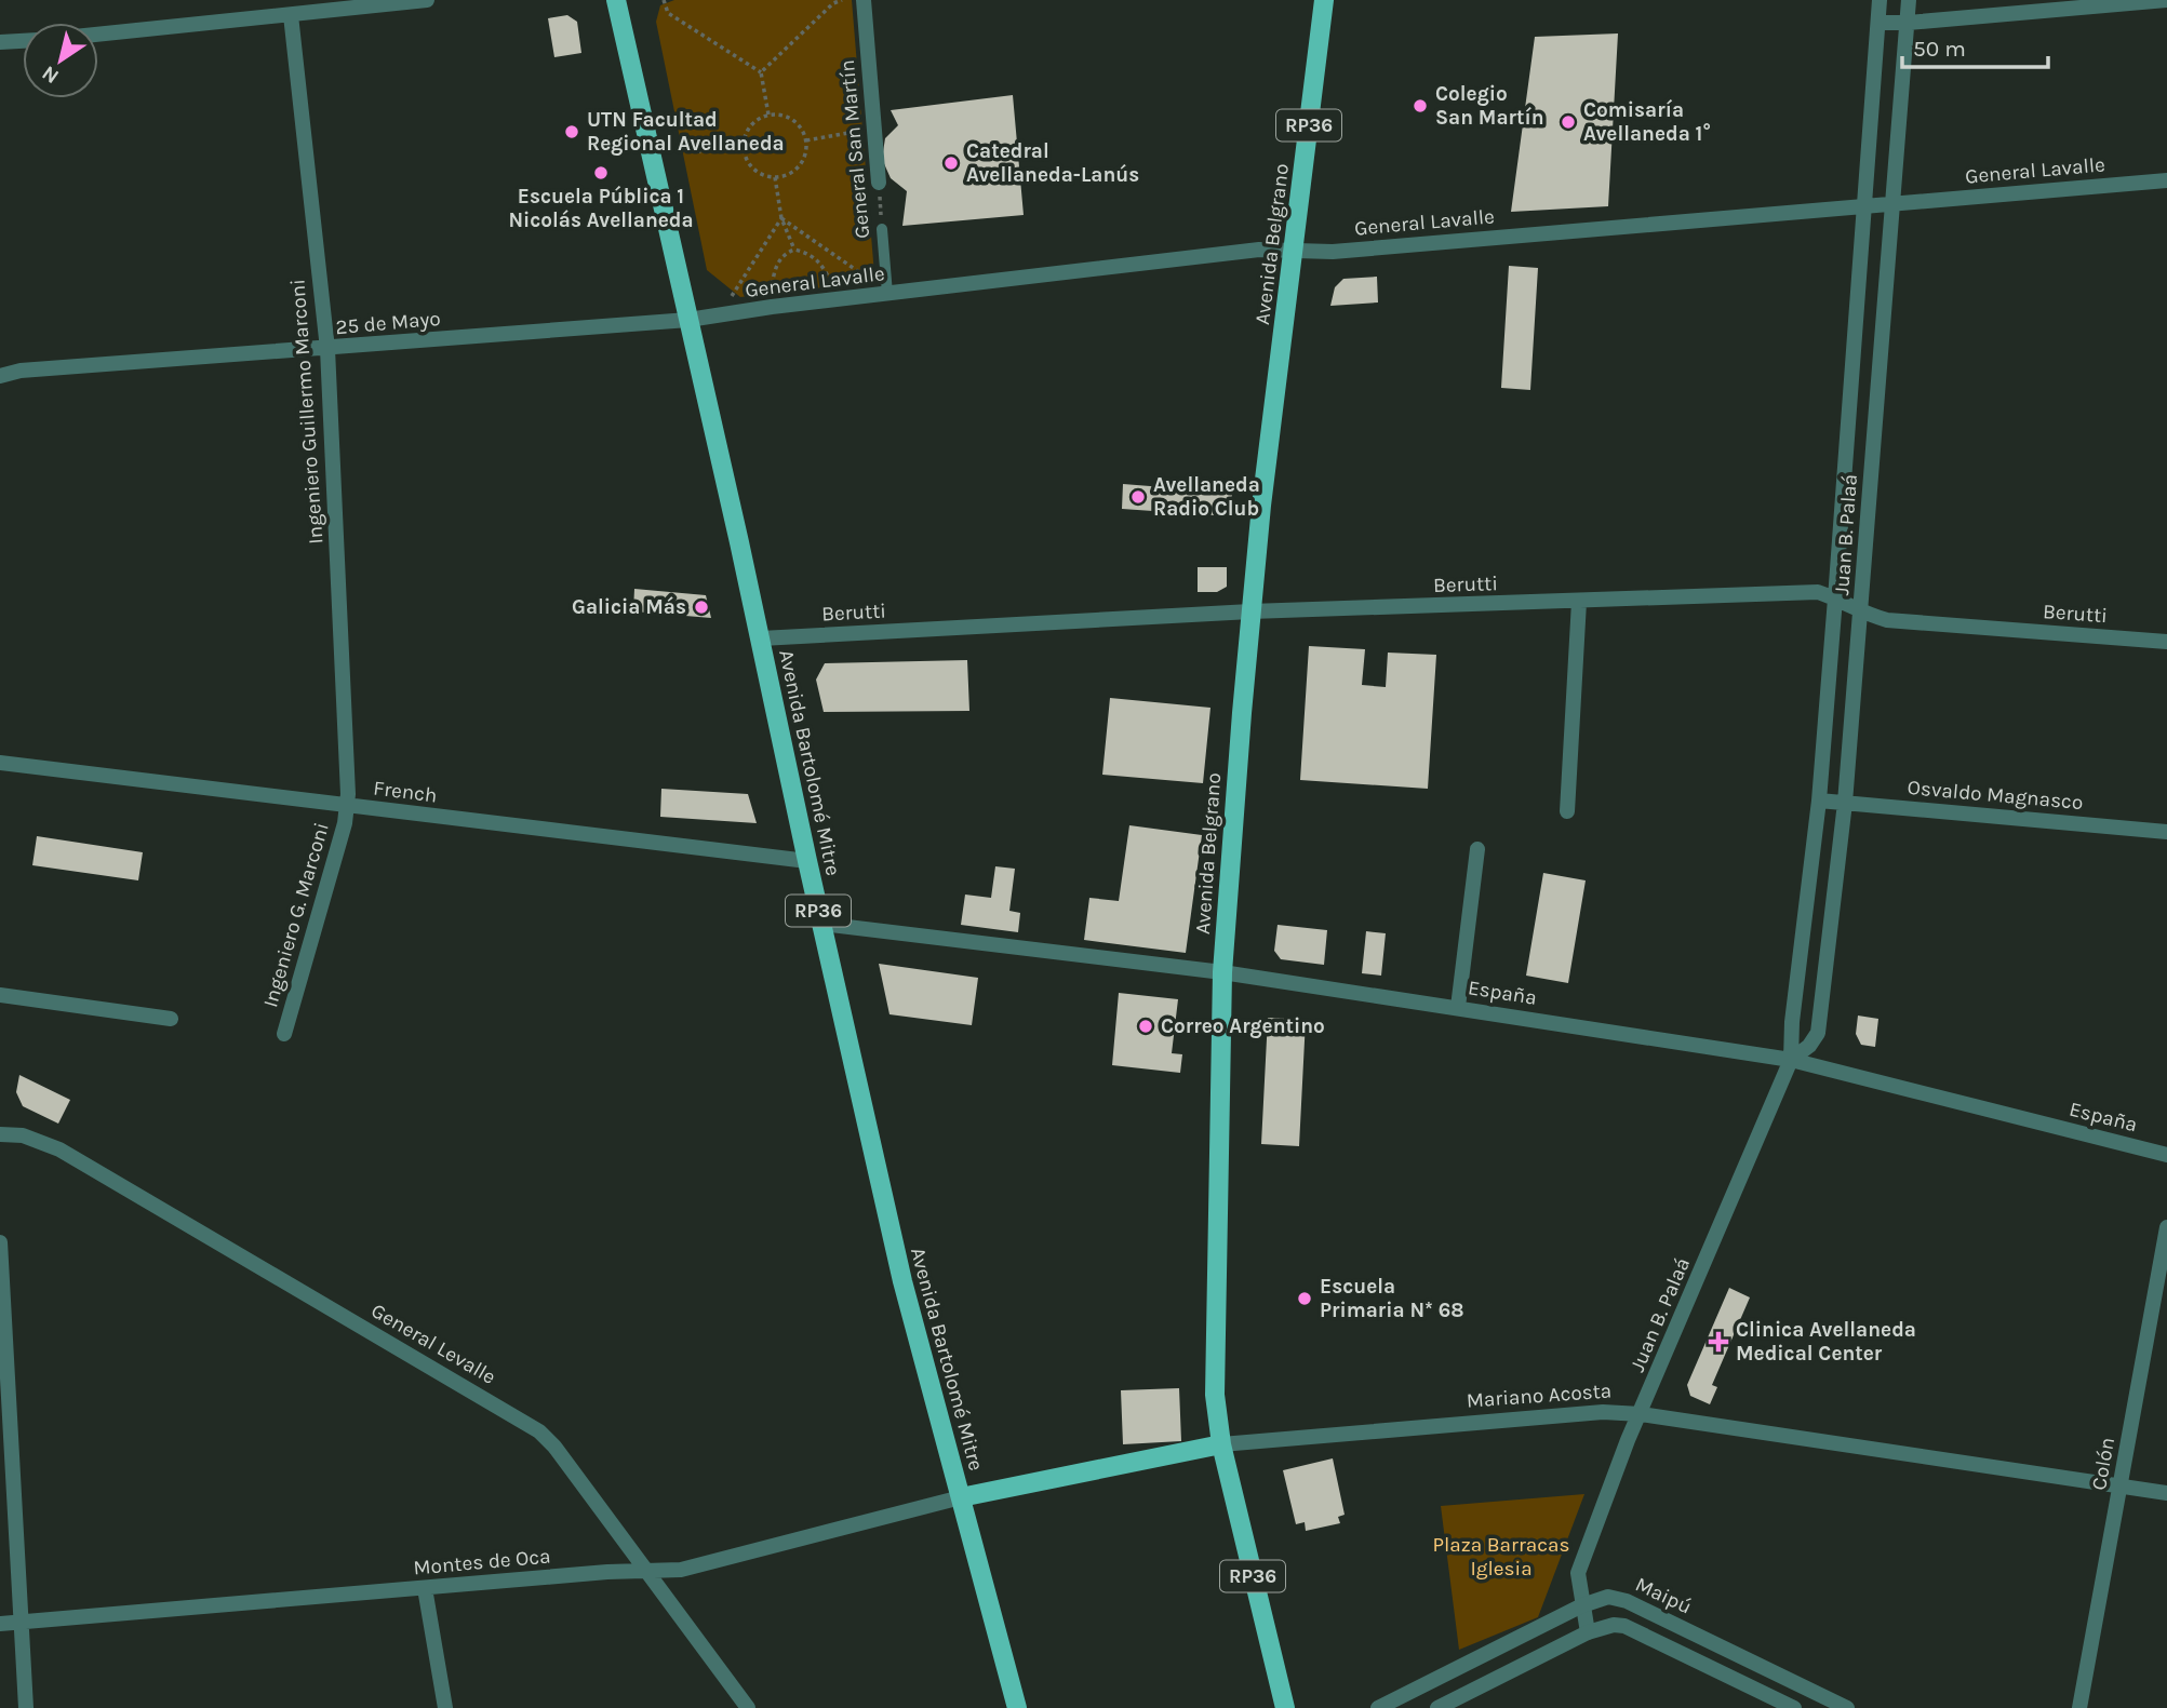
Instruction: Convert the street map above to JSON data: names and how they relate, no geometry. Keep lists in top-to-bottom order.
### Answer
{
  "streets": {
    "main road": [
      "RP36",
      "Avenida Belgrano",
      "Avenida Bartolomé Mitre",
      "Mariano Acosta"
    ],
    "street": [
      "General San Martín",
      "General Lavalle",
      "25 de Mayo",
      "Ingeniero Guillermo Marconi",
      "Juan B. Palaá",
      "Berutti",
      "French",
      "Osvaldo Magnasco",
      "Ingeniero G. Marconi",
      "España",
      "General Levalle",
      "Colón",
      "Montes de Oca",
      "Maipú"
    ]
  },
  "crossings": [
    ["General San Martín", "General Lavalle"],
    ["General Lavalle", "Avenida Belgrano"],
    ["General Lavalle", "25 de Mayo"],
    ["General Lavalle", "Juan B. Palaá"],
    ["General Lavalle", "Avenida Bartolomé Mitre"],
    ["Avenida Belgrano", "Berutti"],
    ["Avenida Belgrano", "España"],
    ["Avenida Belgrano", "Mariano Acosta"],
    ["25 de Mayo", "Ingeniero Guillermo Marconi"],
    ["25 de Mayo", "Avenida Bartolomé Mitre"],
    ["Ingeniero Guillermo Marconi", "French"],
    ["Ingeniero Guillermo Marconi", "Ingeniero G. Marconi"],
    ["Juan B. Palaá", "Berutti"],
    ["Juan B. Palaá", "Osvaldo Magnasco"],
    ["Juan B. Palaá", "España"],
    ["Juan B. Palaá", "Mariano Acosta"],
    ["Juan B. Palaá", "Maipú"],
    ["Berutti", "Avenida Bartolomé Mitre"],
    ["Avenida Bartolomé Mitre", "French"],
    ["Avenida Bartolomé Mitre", "España"],
    ["Avenida Bartolomé Mitre", "Mariano Acosta"],
    ["Avenida Bartolomé Mitre", "Montes de Oca"],
    ["French", "Ingeniero G. Marconi"],
    ["General Levalle", "Montes de Oca"],
    ["Mariano Acosta", "Colón"],
    ["Mariano Acosta", "Montes de Oca"]
  ],
  "parks": ["Plaza Barracas Iglesia"],
  "places": {
    "other": [
      "Colegio San Martín",
      "Comisaría Avellaneda 1°",
      "UTN Facultad Regional Avellaneda",
      "Catedral Avellaneda-Lanús",
      "Escuela Pública 1 Nicolás Avellaneda",
      "Avellaneda Radio Club",
      "Galicia Más",
      "Correo Argentino",
      "Escuela Primaria N* 68"
    ],
    "health": ["Clinica Avellaneda Medical Center"]
  },
  "scale_bar": "50 m",
  "north": "bottom left"
}
